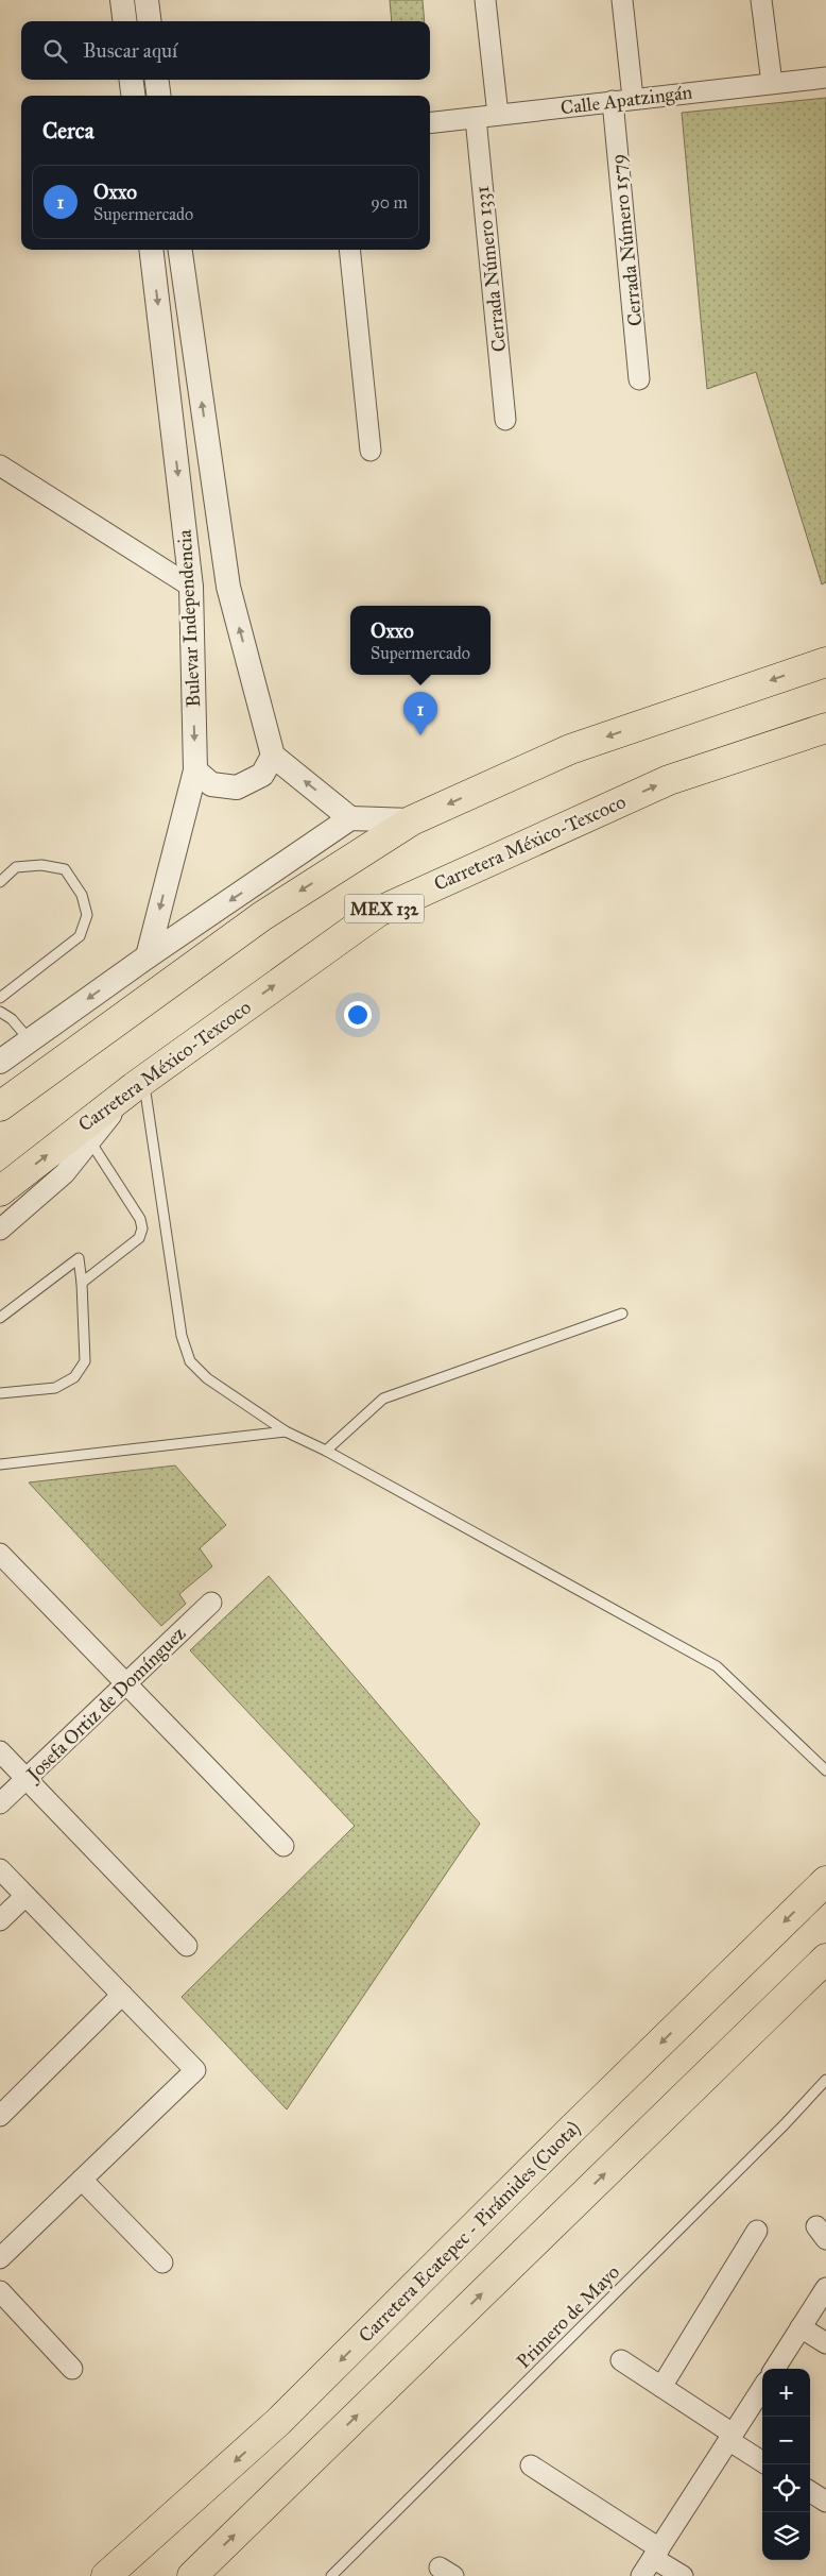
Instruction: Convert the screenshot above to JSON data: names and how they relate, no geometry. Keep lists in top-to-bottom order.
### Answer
{
  "streets": {
    "highway": ["Carretera México-Texcoco", "MEX 132", "Carretera Ecatepec - Pirámides (Cuota)"],
    "street": [
      "Calle Apatzingán",
      "Cerrada Número 1579",
      "Cerrada Número 1331",
      "Bulevar Independencia",
      "Josefa Ortiz de Domínguez"
    ],
    "lane": ["Primero de Mayo"]
  },
  "crossings": [
    ["Calle Apatzingán", "Cerrada Número 1579"],
    ["Calle Apatzingán", "Cerrada Número 1331"]
  ],
  "page": {
    "search": "Buscar aquí",
    "heading": "Cerca",
    "list": [
      {
        "mark": "1",
        "name": "Oxxo",
        "note": "Supermercado",
        "value": "90 m"
      }
    ],
    "popup": ["Oxxo", "Supermercado"],
    "pins": "1",
    "map_buttons": ["+", "−"]
  }
}
